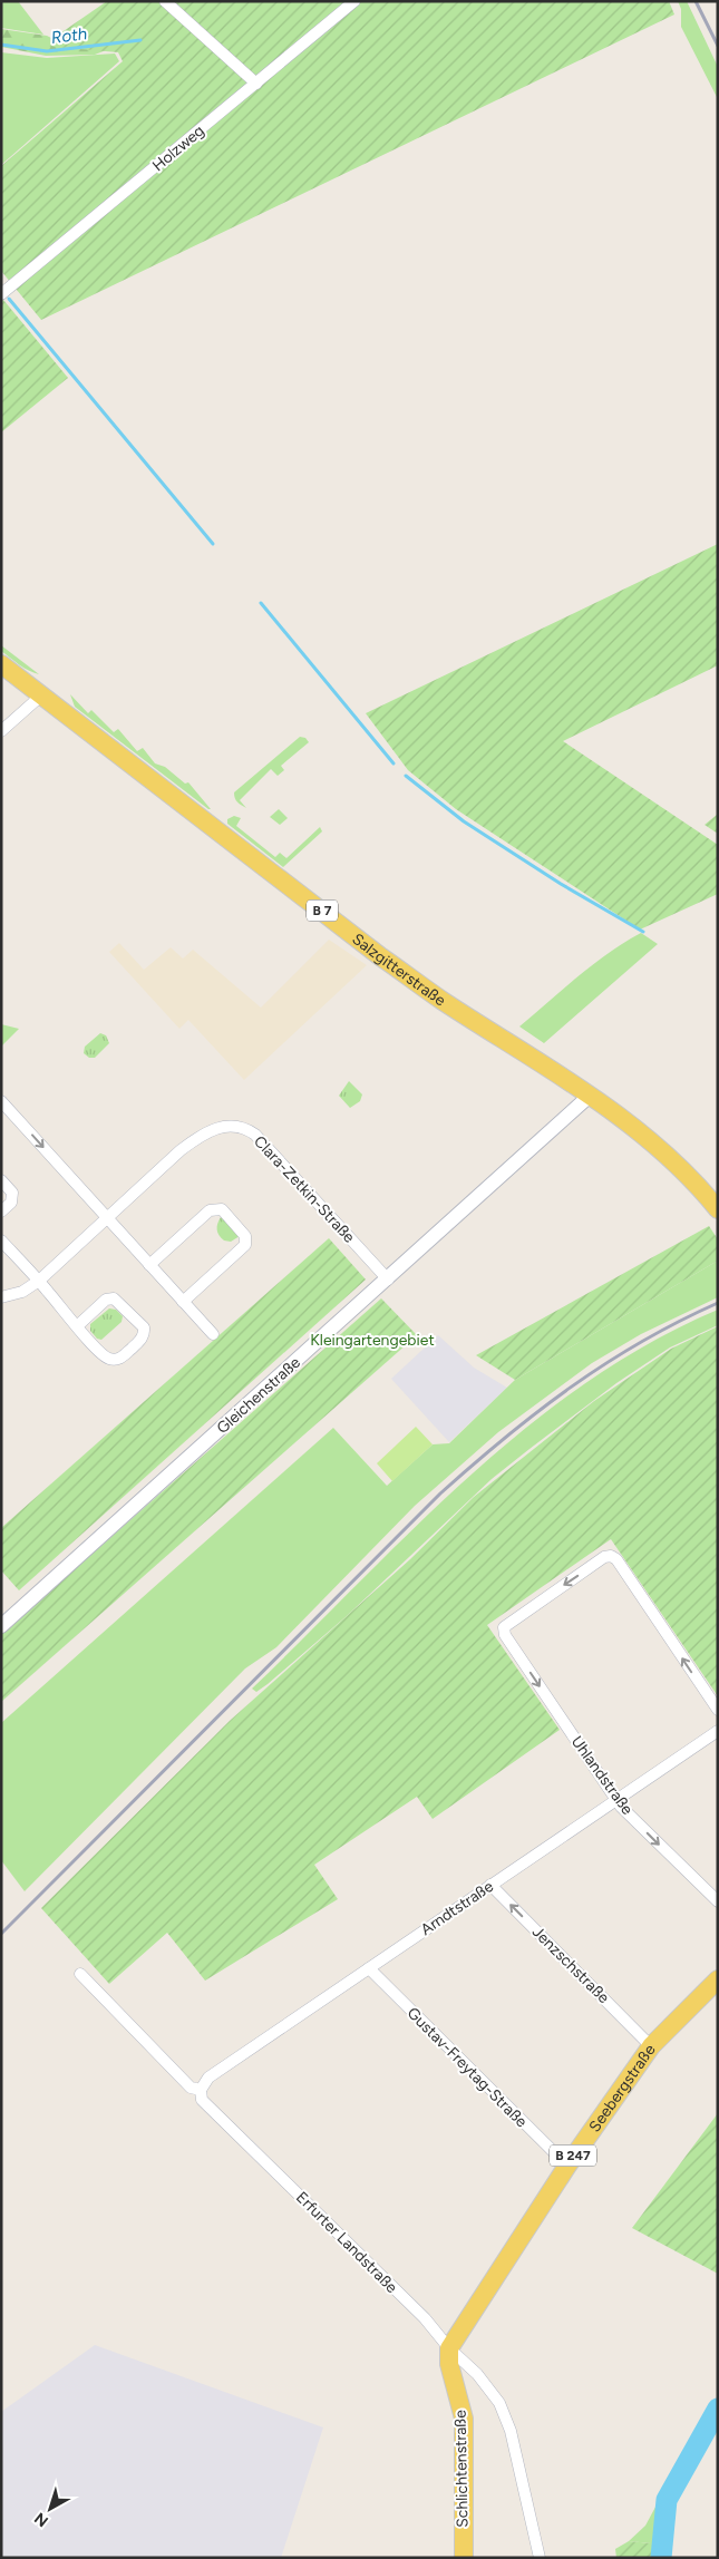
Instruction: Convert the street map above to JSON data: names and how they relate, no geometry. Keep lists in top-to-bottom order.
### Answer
{
  "streets": {
    "main road": [
      "B 7",
      "Salzgitterstraße",
      "Seebergstraße",
      "B 247",
      "Schlichtenstraße"
    ],
    "street": [
      "Holzweg",
      "Clara-Zetkin-Straße",
      "Gleichenstraße",
      "Uhlandstraße",
      "Arndtstraße",
      "Jenzschstraße",
      "Gustav-Freytag-Straße",
      "Erfurter Landstraße"
    ]
  },
  "crossings": [
    ["Salzgitterstraße", "Gleichenstraße"],
    ["Clara-Zetkin-Straße", "Gleichenstraße"],
    ["Uhlandstraße", "Arndtstraße"],
    ["Arndtstraße", "Jenzschstraße"],
    ["Arndtstraße", "Gustav-Freytag-Straße"],
    ["Arndtstraße", "Erfurter Landstraße"],
    ["Jenzschstraße", "Seebergstraße"],
    ["Gustav-Freytag-Straße", "Seebergstraße"],
    ["Seebergstraße", "Erfurter Landstraße"],
    ["Seebergstraße", "Schlichtenstraße"],
    ["Erfurter Landstraße", "Schlichtenstraße"]
  ],
  "one_way": ["Jenzschstraße"],
  "water": ["Roth"],
  "parks": ["Kleingartengebiet"],
  "north": "bottom left"
}
